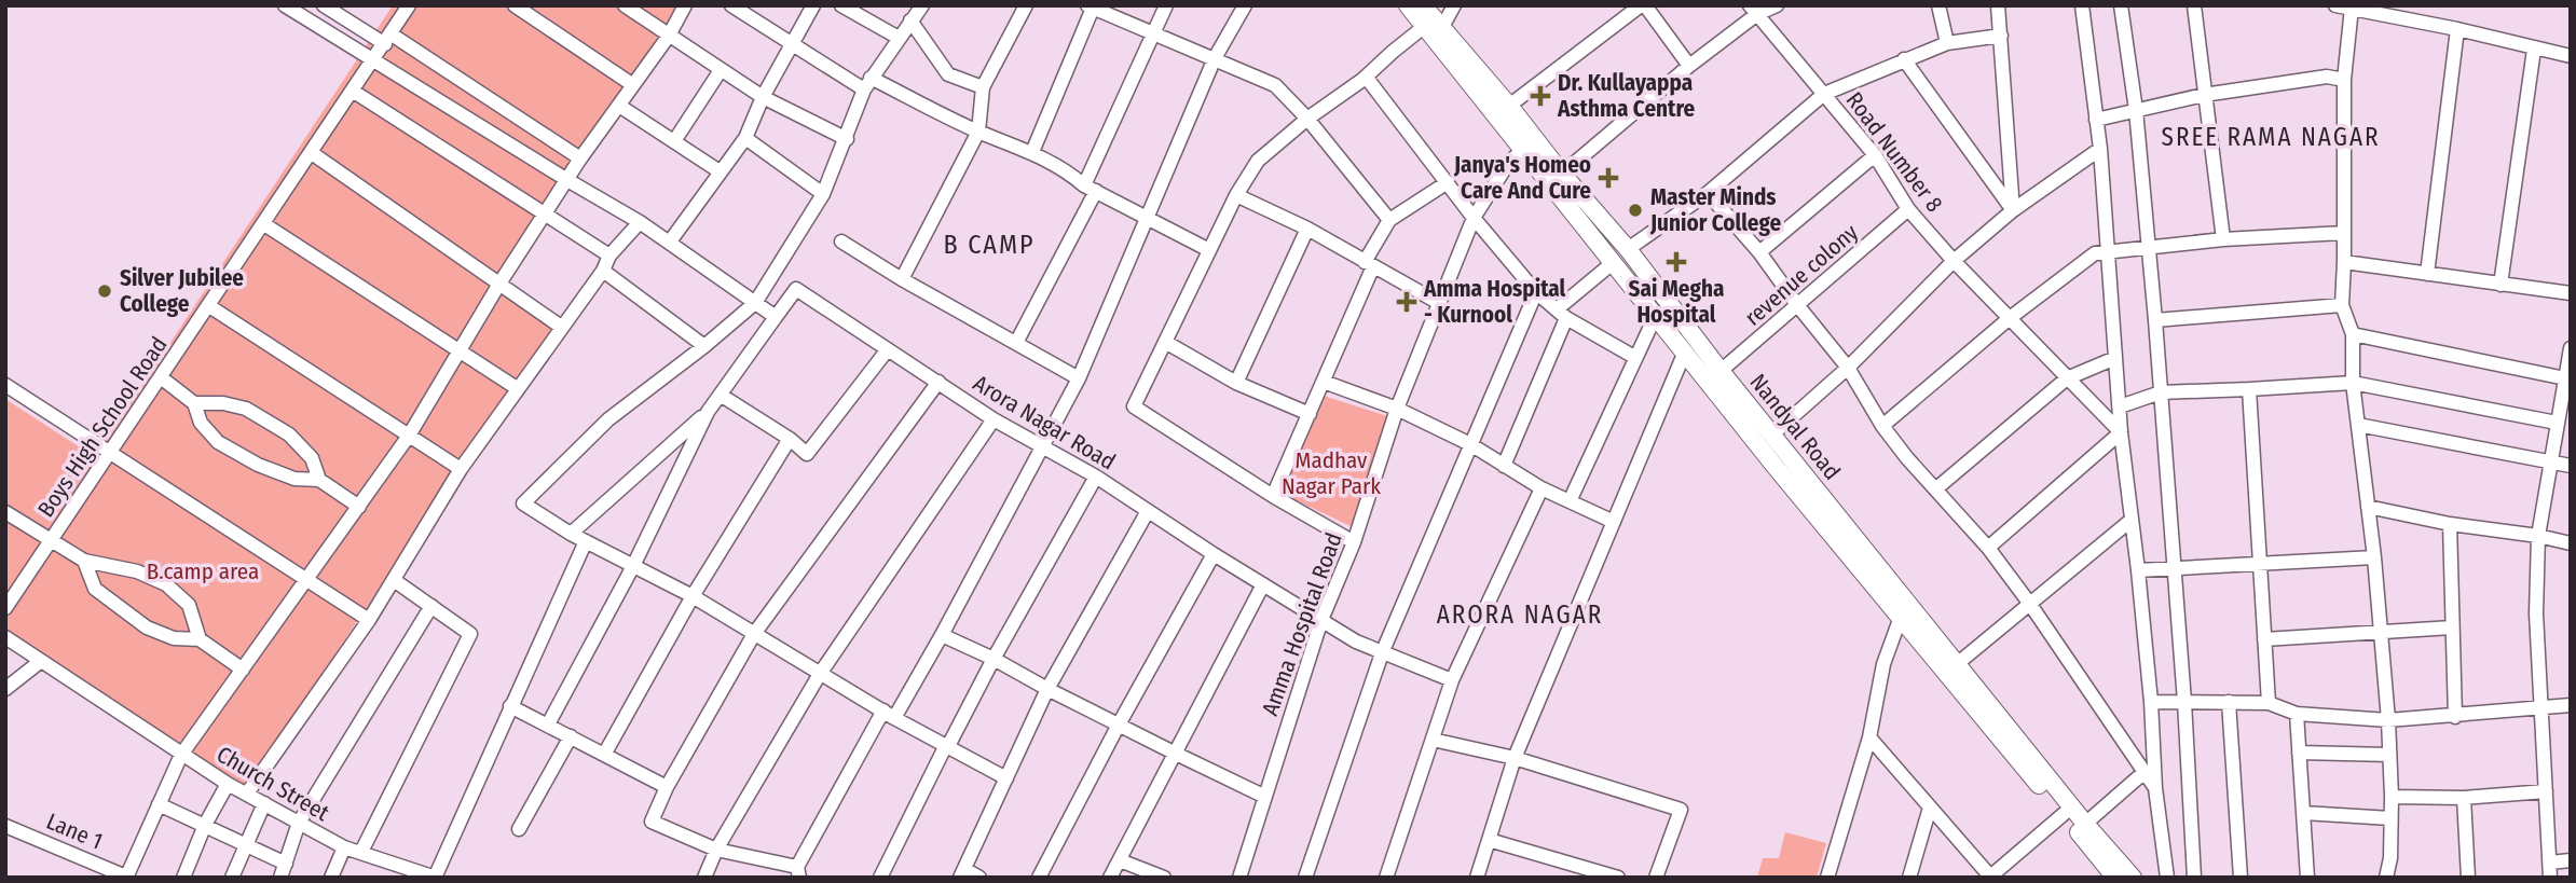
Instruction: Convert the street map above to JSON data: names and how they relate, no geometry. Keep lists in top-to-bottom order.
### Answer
{
  "streets": {
    "main road": ["Nandyal Road"],
    "street": [
      "Road Number 8",
      "revenue colony",
      "Arora Nagar Road",
      "Boys High School Road",
      "Amma Hospital Road",
      "Church Street",
      "Lane 1"
    ]
  },
  "crossings": [
    ["Road Number 8", "revenue colony"],
    ["revenue colony", "Nandyal Road"],
    ["Arora Nagar Road", "Amma Hospital Road"]
  ],
  "districts": ["SREE RAMA NAGAR", "B CAMP", "ARORA NAGAR"],
  "parks": ["Madhav Nagar Park", "B.camp area"],
  "places": {
    "health": [
      "Dr. Kullayappa Asthma Centre",
      "Janya's Homeo Care And Cure",
      "Sai Megha Hospital",
      "Amma Hospital - Kurnool"
    ],
    "other": ["Master Minds Junior College", "Silver Jubilee College"]
  }
}
